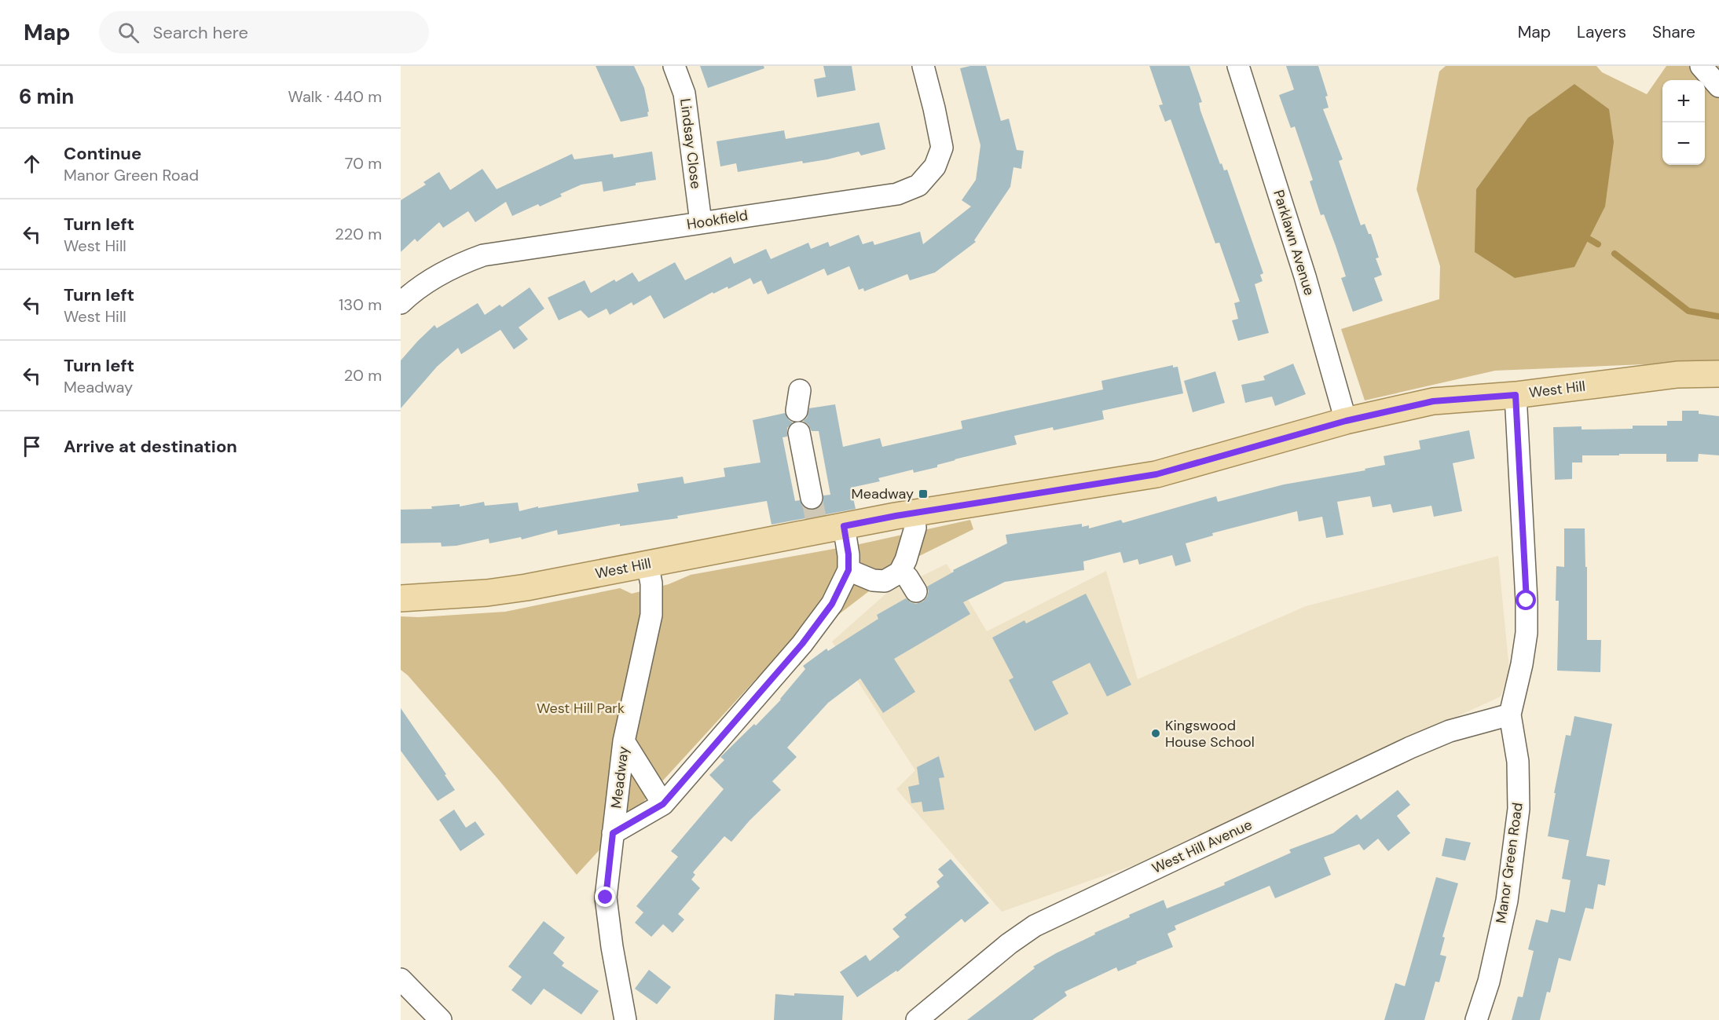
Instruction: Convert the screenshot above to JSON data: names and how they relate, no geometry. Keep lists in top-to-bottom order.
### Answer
{
  "streets": {
    "main road": ["West Hill"],
    "street": [
      "Lindsay Close",
      "Hookfield",
      "Parklawn Avenue",
      "Meadway",
      "West Hill Avenue",
      "Manor Green Road"
    ]
  },
  "crossings": [
    ["Lindsay Close", "Hookfield"],
    ["Parklawn Avenue", "West Hill"],
    ["West Hill", "Meadway"],
    ["West Hill", "Manor Green Road"],
    ["West Hill Avenue", "Manor Green Road"]
  ],
  "parks": ["West Hill Park"],
  "places": {
    "transit": ["Meadway"],
    "other": ["Kingswood House School"]
  },
  "page": {
    "header": "Map",
    "search": "Search here",
    "nav": ["Map", "Layers", "Share"],
    "heading": ["6 min", "Walk · 440 m"],
    "map_buttons": ["+", "−"],
    "list": [
      ["Continue", "Manor Green Road", "70 m"],
      ["Turn left", "West Hill", "220 m"],
      ["Turn left", "West Hill", "130 m"],
      ["Turn left", "Meadway", "20 m"],
      "Arrive at destination"
    ]
  }
}
